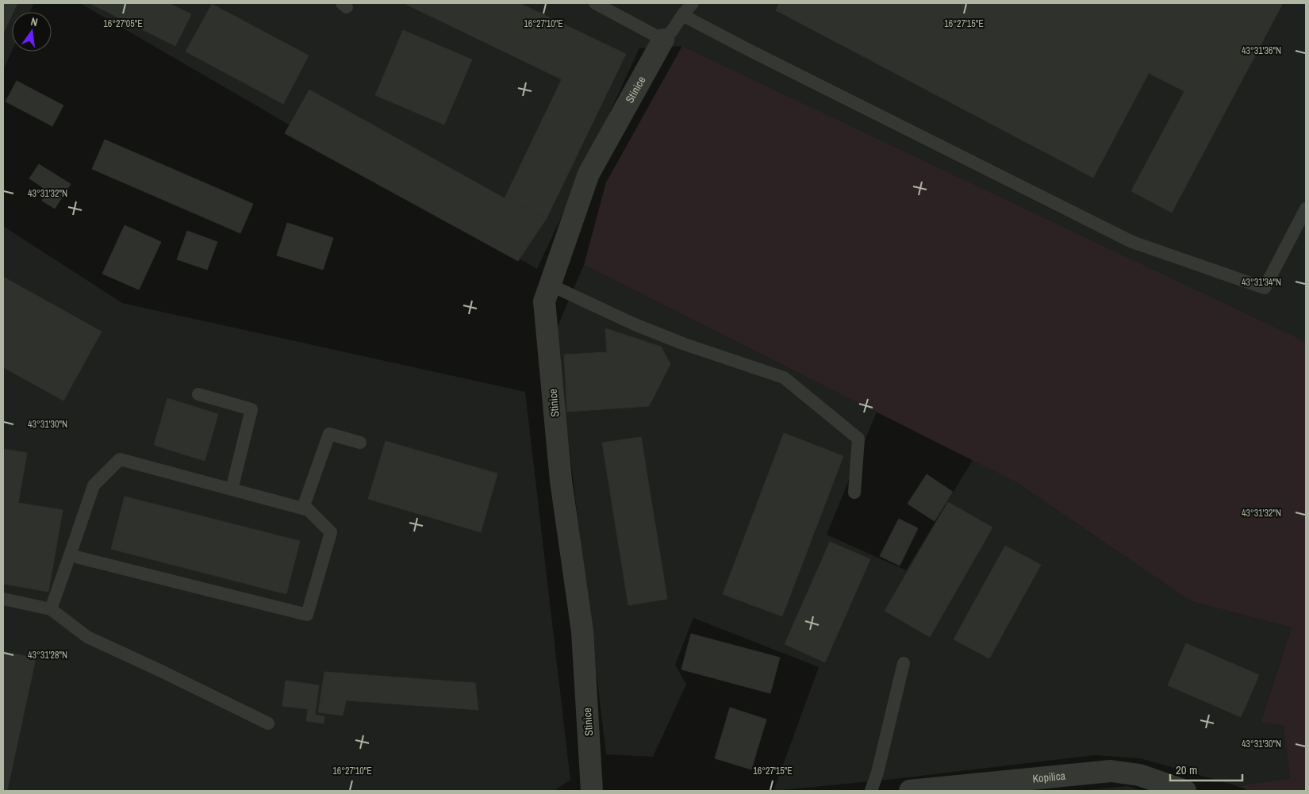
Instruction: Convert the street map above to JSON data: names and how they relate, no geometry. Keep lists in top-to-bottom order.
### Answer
{
  "streets": {
    "street": ["Stinice", "Kopilica"]
  },
  "scale_bar": "20 m",
  "north": "top",
  "coordinates": [
    "16°27'05\"E",
    "16°27'10\"E",
    "16°27'15\"E",
    "43°31'36\"N",
    "43°31'32\"N",
    "43°31'34\"N",
    "43°31'30\"N",
    "43°31'28\"N"
  ]
}
